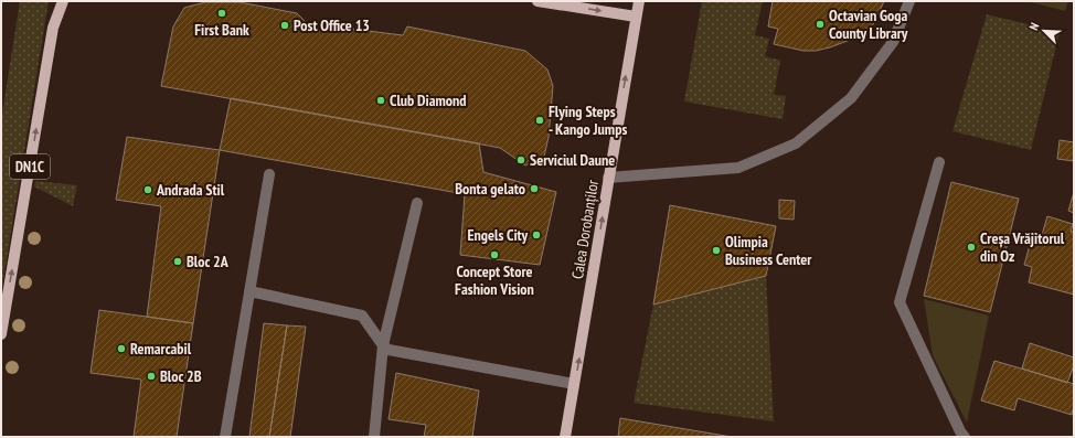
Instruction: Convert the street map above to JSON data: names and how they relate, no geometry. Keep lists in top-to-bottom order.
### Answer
{
  "streets": {
    "main road": ["DN1C", "Calea Dorobanților"]
  },
  "one_way": ["Calea Dorobanților"],
  "places": [
    "First Bank",
    "Octavian Goga County Library",
    "Post Office 13",
    "Club Diamond",
    "Flying Steps - Kango Jumps",
    "Serviciul Daune",
    "Bonta gelato",
    "Andrada Stil",
    "Engels City",
    "Creșa Vrăjitorul din Oz",
    "Olimpia Business Center",
    "Concept Store Fashion Vision",
    "Bloc 2A",
    "Remarcabil",
    "Bloc 2B"
  ],
  "north": "top left"
}
